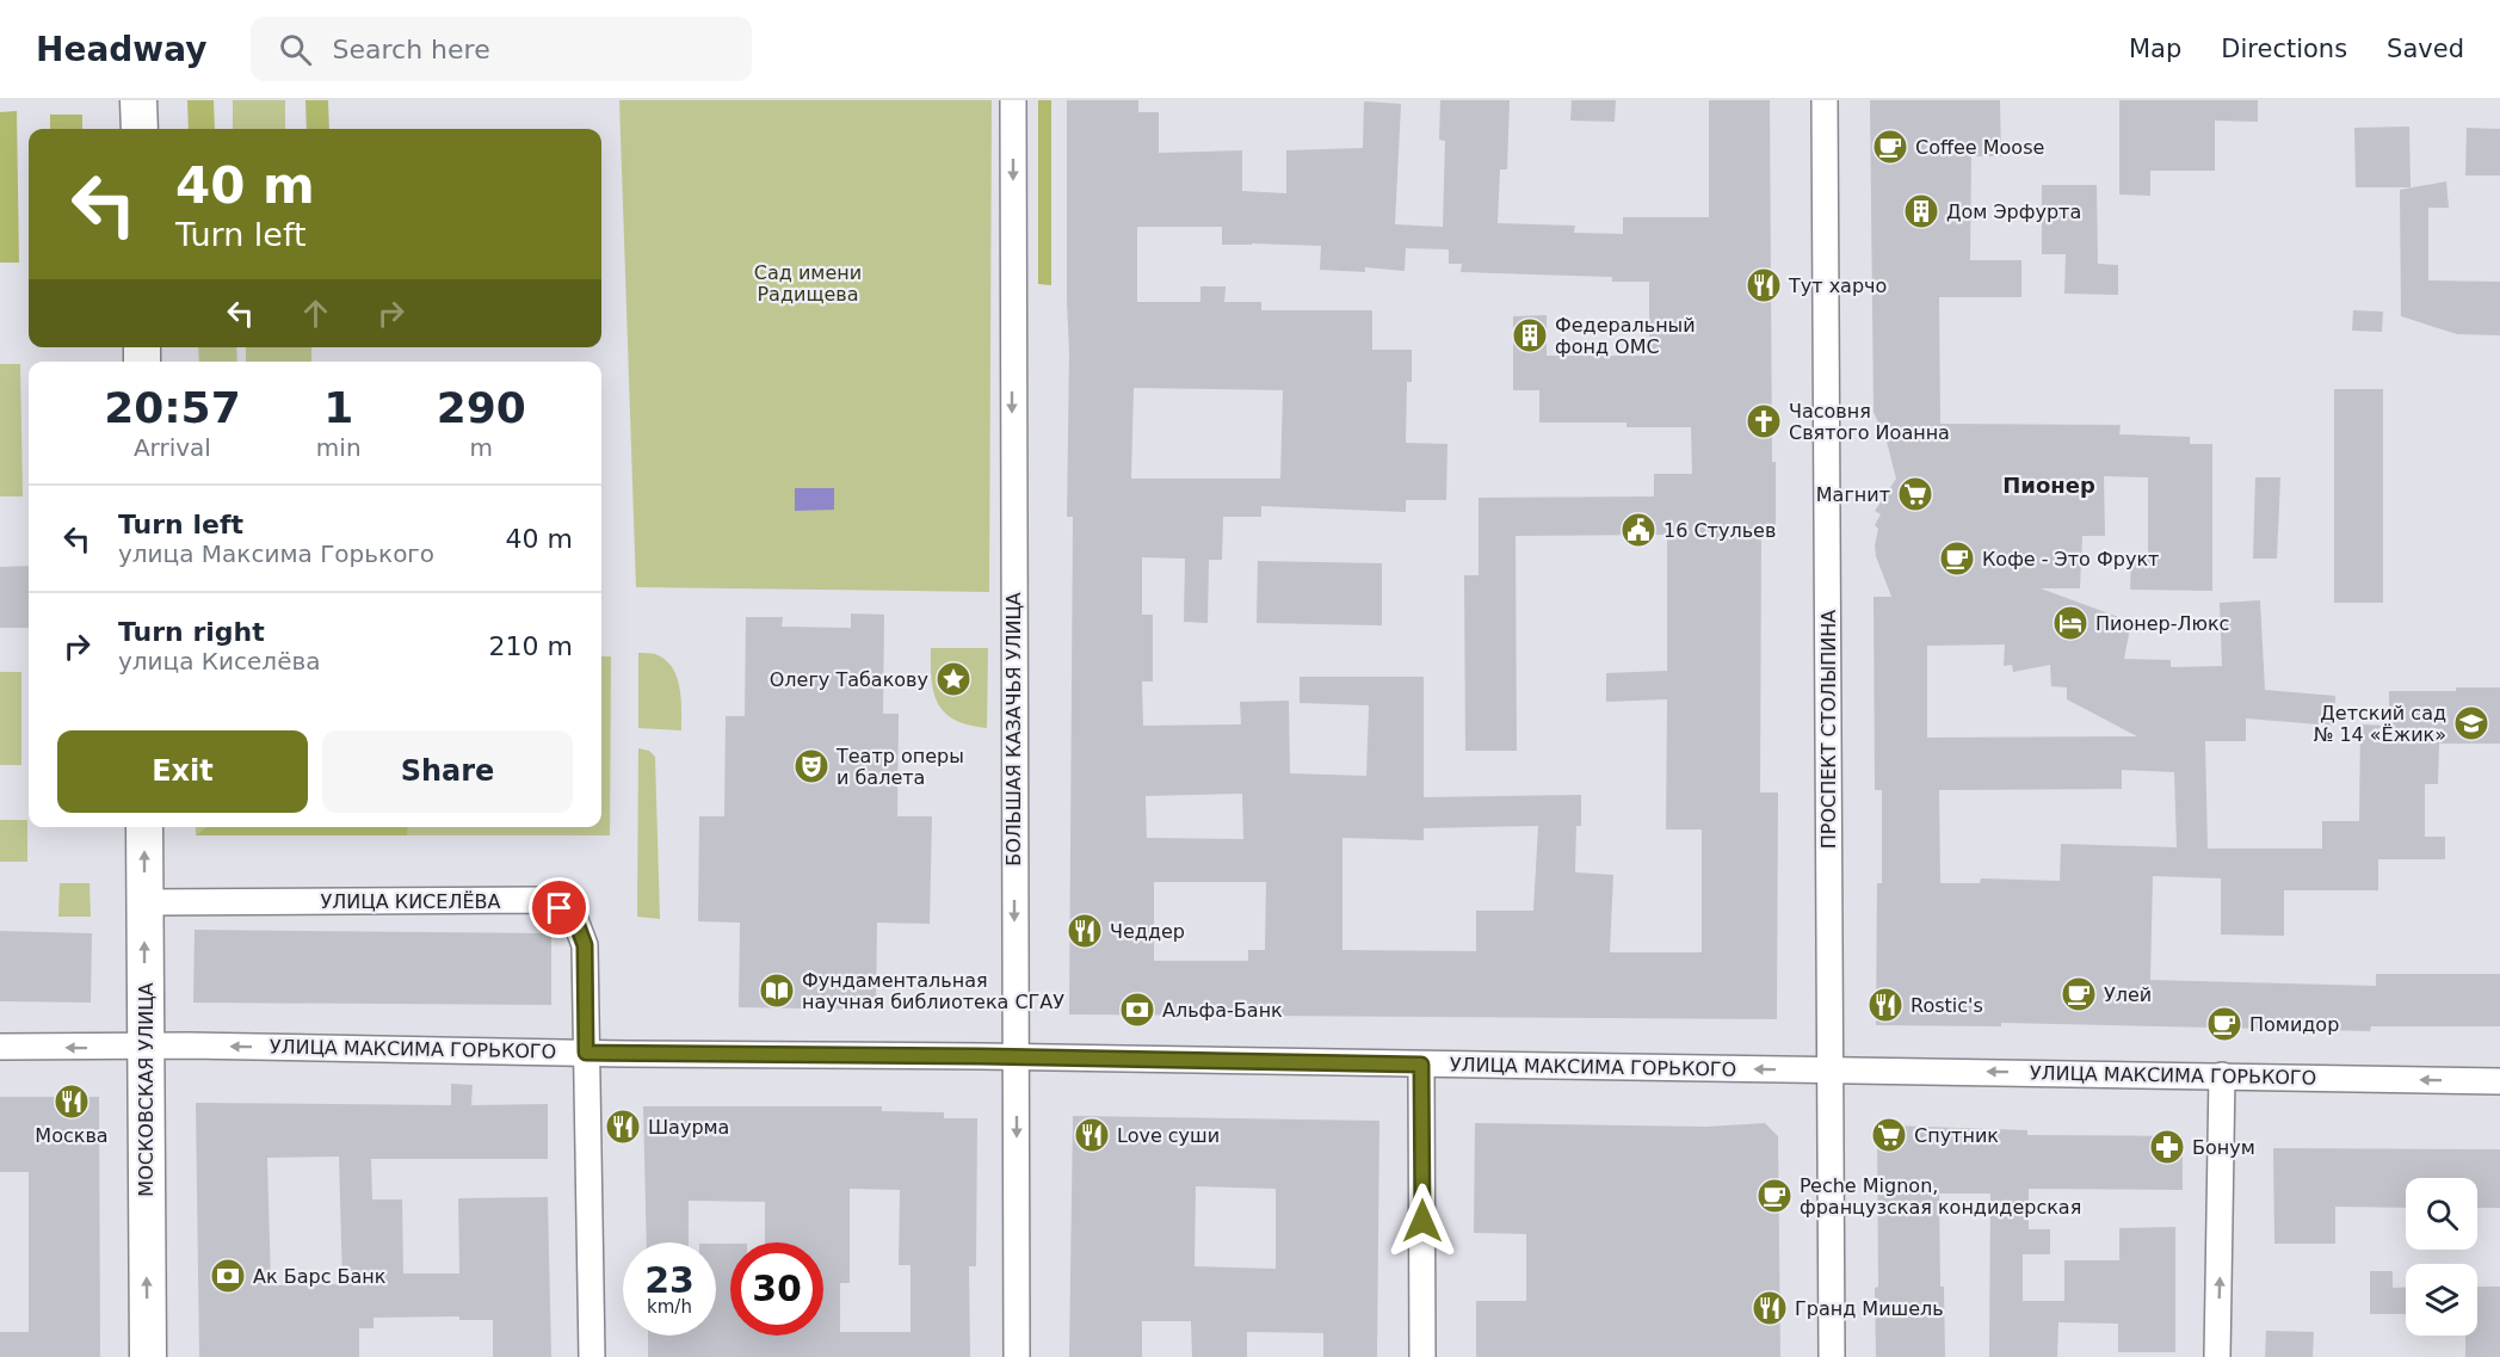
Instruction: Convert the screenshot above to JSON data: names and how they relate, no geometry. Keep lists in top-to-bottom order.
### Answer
{
  "streets": {
    "main road": ["МОСКОВСКАЯ УЛИЦА"],
    "street": [
      "БОЛЬШАЯ КАЗАЧЬЯ УЛИЦА",
      "ПРОСПЕКТ СТОЛЫПИНА",
      "УЛИЦА КИСЕЛЁВА",
      "УЛИЦА МАКСИМА ГОРЬКОГО"
    ]
  },
  "crossings": [
    ["БОЛЬШАЯ КАЗАЧЬЯ УЛИЦА", "УЛИЦА МАКСИМА ГОРЬКОГО"],
    ["ПРОСПЕКТ СТОЛЫПИНА", "УЛИЦА МАКСИМА ГОРЬКОГО"],
    ["УЛИЦА КИСЕЛЁВА", "УЛИЦА МАКСИМА ГОРЬКОГО"],
    ["УЛИЦА КИСЕЛЁВА", "МОСКОВСКАЯ УЛИЦА"],
    ["УЛИЦА МАКСИМА ГОРЬКОГО", "МОСКОВСКАЯ УЛИЦА"]
  ],
  "one_way": ["БОЛЬШАЯ КАЗАЧЬЯ УЛИЦА", "УЛИЦА МАКСИМА ГОРЬКОГО", "МОСКОВСКАЯ УЛИЦА"],
  "districts": ["Пионер"],
  "parks": ["Сад имени Радищева"],
  "places": {
    "cafe": [
      "Coffee Moose",
      "Кофе - Это Фрукт",
      "Улей",
      "Помидор",
      "Peche Mignon, французская кондидерская"
    ],
    "building": ["Дом Эрфурта", "Федеральный фонд ОМС"],
    "restaurant": [
      "Тут харчо",
      "Чеддер",
      "Rostic's",
      "Москва",
      "Шаурма",
      "Love суши",
      "Гранд Мишель"
    ],
    "church": ["Часовня Святого Иоанна"],
    "supermarket": ["Магнит", "Спутник"],
    "public building": ["16 Стульев"],
    "hotel": ["Пионер-Люкс"],
    "place": ["Олегу Табакову"],
    "school or university": ["Детский сад № 14 «Ёжик»"],
    "theatre": ["Театр оперы и балета"],
    "library": ["Фундаментальная научная библиотека СГАУ"],
    "bank": ["Альфа-Банк", "Ак Барс Банк"],
    "pharmacy": ["Бонум"]
  },
  "page": {
    "header": "Headway",
    "search": "Search here",
    "nav": ["Map", "Directions", "Saved"],
    "turn": ["40 m", "Turn left"],
    "eta": [
      "20:57",
      "Arrival",
      "1",
      "min",
      "290",
      "m"
    ],
    "list": [
      {
        "name": "Turn left",
        "note": "улица Максима Горького",
        "value": "40 m"
      },
      {
        "name": "Turn right",
        "note": "улица Киселёва",
        "value": "210 m"
      }
    ],
    "buttons": ["Exit", "Share"],
    "speed": "23 km/h",
    "limit": "30"
  }
}
